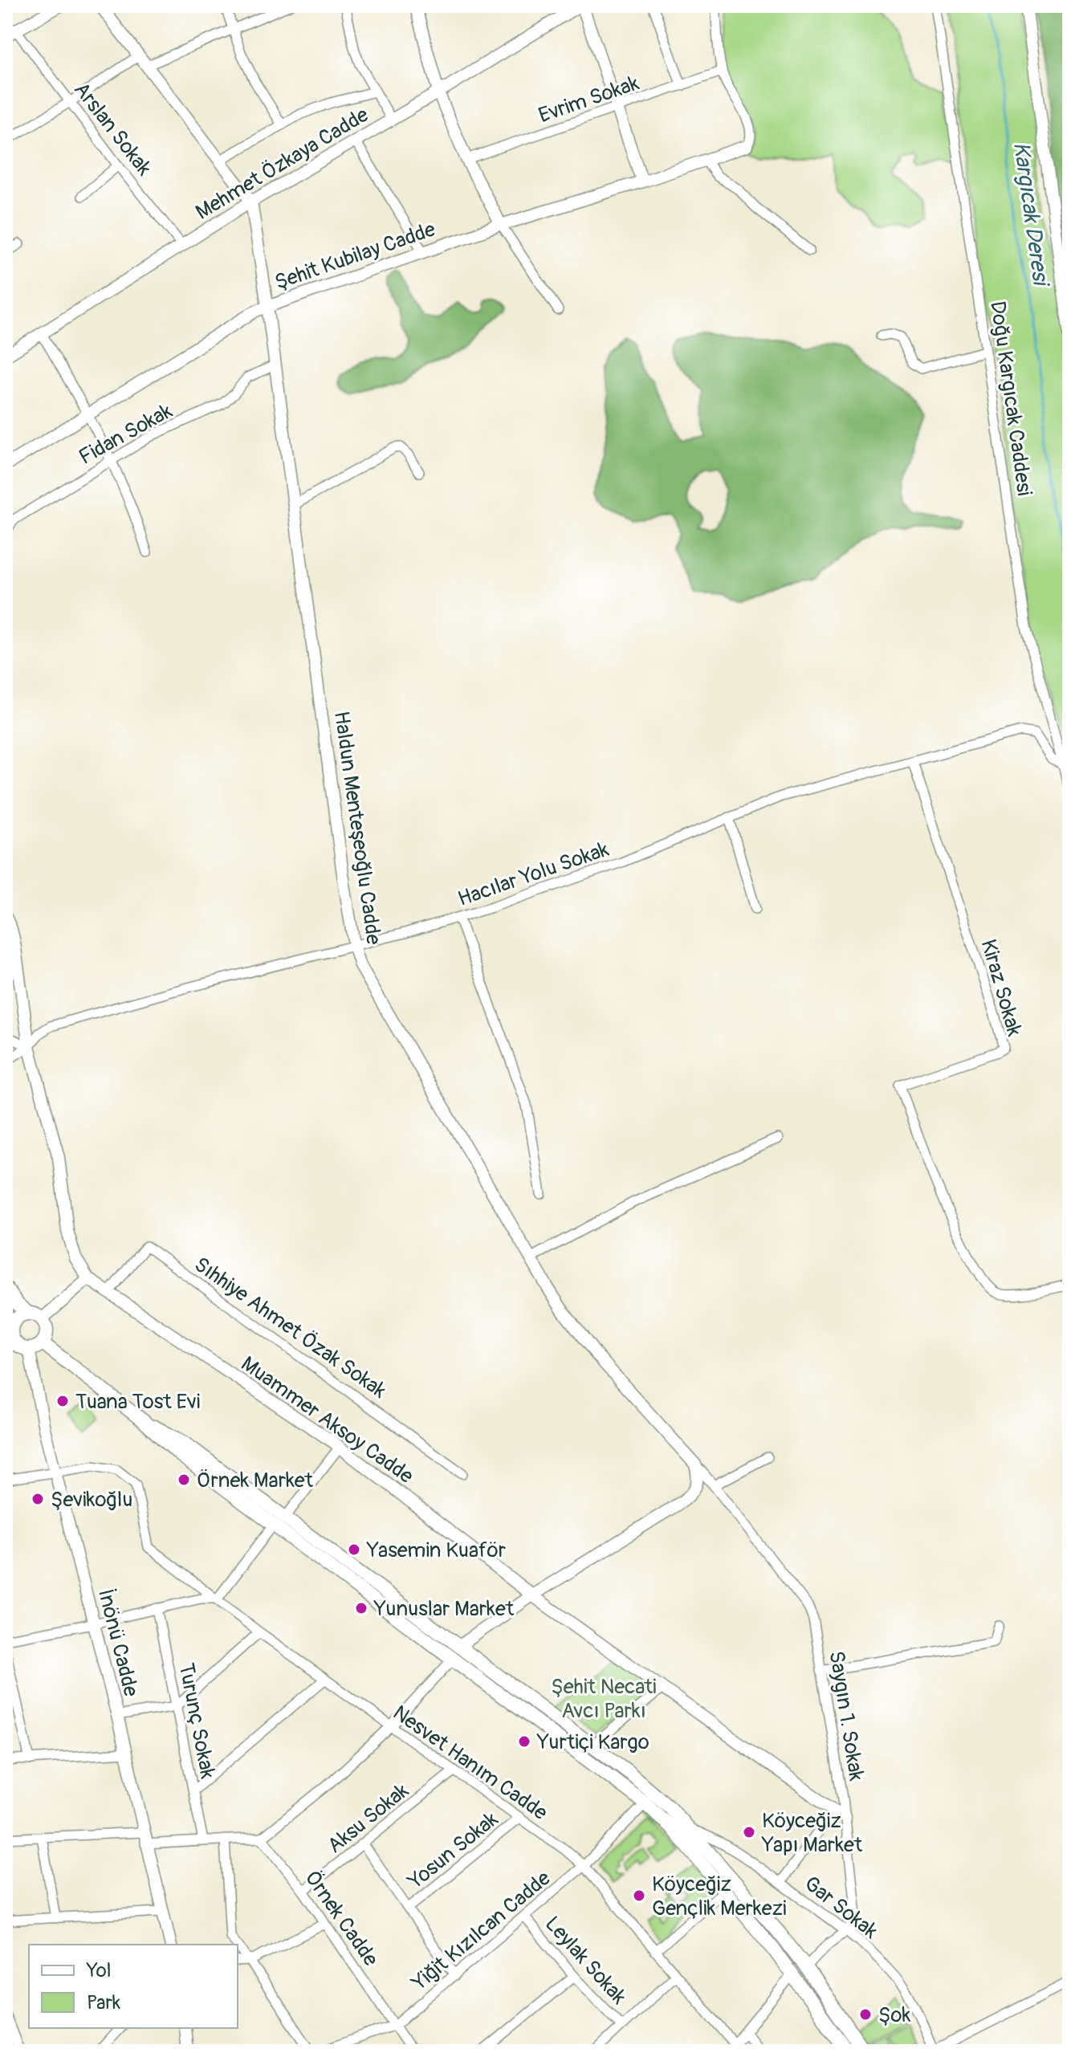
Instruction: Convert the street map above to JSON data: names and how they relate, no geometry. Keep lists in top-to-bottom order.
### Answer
{
  "streets": {
    "street": [
      "Evrim Sokak",
      "Arslan Sokak",
      "Mehmet Özkaya Cadde",
      "Şehit Kubilay Cadde",
      "Doğu Kargıcak Caddesi",
      "Fidan Sokak",
      "Haldun Menteşeoğlu Cadde",
      "Hacılar Yolu Sokak",
      "Kiraz Sokak",
      "Sıhhiye Ahmet Özak Sokak",
      "Muammer Aksoy Cadde",
      "İnönü Cadde",
      "Saygın 1. Sokak",
      "Turunç Sokak",
      "Nesvet Hanım Cadde",
      "Aksu Sokak",
      "Yosun Sokak",
      "Gar Sokak",
      "Örnek Cadde",
      "Yiğit Kızılcan Cadde",
      "Leylak Sokak"
    ]
  },
  "crossings": [
    ["Arslan Sokak", "Mehmet Özkaya Cadde"],
    ["Mehmet Özkaya Cadde", "Haldun Menteşeoğlu Cadde"],
    ["Şehit Kubilay Cadde", "Haldun Menteşeoğlu Cadde"],
    ["Doğu Kargıcak Caddesi", "Hacılar Yolu Sokak"],
    ["Fidan Sokak", "Haldun Menteşeoğlu Cadde"],
    ["Haldun Menteşeoğlu Cadde", "Hacılar Yolu Sokak"],
    ["Hacılar Yolu Sokak", "Kiraz Sokak"],
    ["Hacılar Yolu Sokak", "Muammer Aksoy Cadde"],
    ["Sıhhiye Ahmet Özak Sokak", "Muammer Aksoy Cadde"],
    ["Muammer Aksoy Cadde", "Saygın 1. Sokak"],
    ["İnönü Cadde", "Nesvet Hanım Cadde"],
    ["Saygın 1. Sokak", "Gar Sokak"],
    ["Nesvet Hanım Cadde", "Aksu Sokak"],
    ["Nesvet Hanım Cadde", "Yosun Sokak"],
    ["Nesvet Hanım Cadde", "Yiğit Kızılcan Cadde"],
    ["Aksu Sokak", "Örnek Cadde"],
    ["Örnek Cadde", "Yiğit Kızılcan Cadde"],
    ["Yiğit Kızılcan Cadde", "Leylak Sokak"]
  ],
  "water": ["Kargıcak Deresi"],
  "parks": ["Şehit Necati Avcı Parkı"],
  "places": [
    "Tuana Tost Evi",
    "Örnek Market",
    "Şevikoğlu",
    "Yasemin Kuaför",
    "Yunuslar Market",
    "Yurtiçi Kargo",
    "Köyceğiz Yapı Market",
    "Köyceğiz Gençlik Merkezi",
    "Şok"
  ],
  "legend": ["Yol", "Park"]
}
